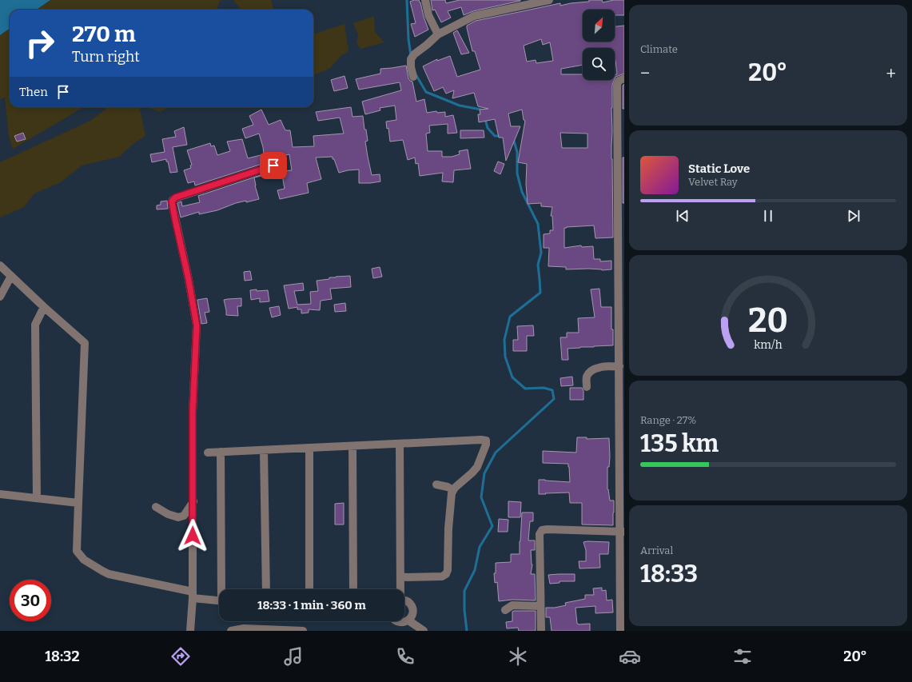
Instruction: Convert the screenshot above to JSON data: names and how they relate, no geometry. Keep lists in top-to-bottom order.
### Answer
{
  "north": "top right",
  "page": {
    "tile": [
      "Climate",
      ["Range · 27%", "135 km"],
      ["Arrival", "18:33"]
    ],
    "turn": ["270 m", "Turn right"],
    "heat": ["−", "20°", "+"],
    "then": "Then",
    "song": ["Static Love", "Velvet Ray"],
    "limit": "30",
    "trip": "18:33 · 1 min · 360 m",
    "tabs": ["18:32", "20°"],
    "gauge": ["20", "km/h"]
  }
}
